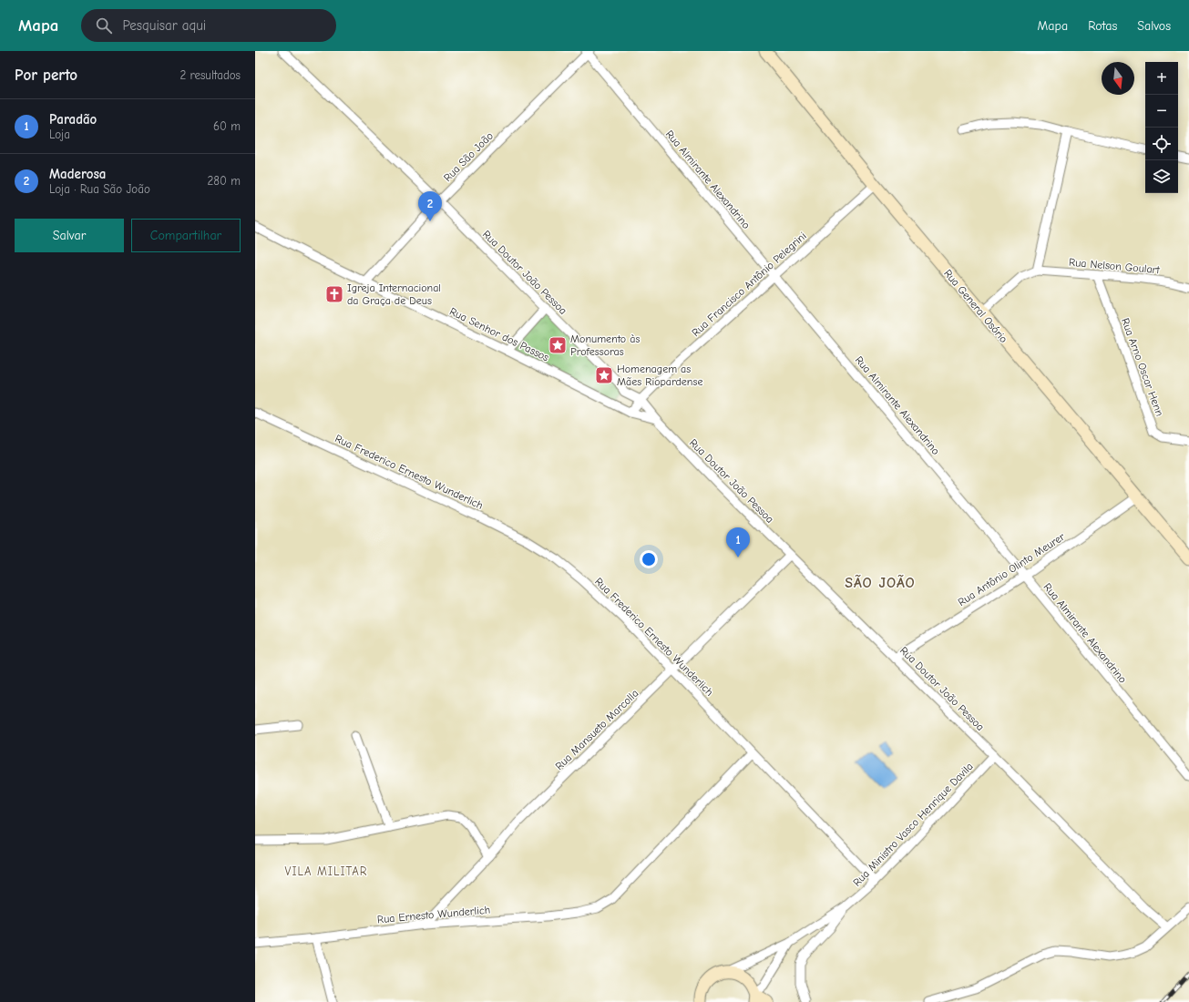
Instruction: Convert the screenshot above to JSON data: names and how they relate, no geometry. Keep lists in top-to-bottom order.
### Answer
{
  "streets": {
    "street": [
      "Rua São João",
      "Rua Almirante Alexandrino",
      "Rua Nelson Goulart",
      "Rua Doutor João Pessoa",
      "Rua Francisco Antônio Pelegrini",
      "Rua General Osório",
      "Rua Senhor dos Passos",
      "Rua Arno Oscar Henn",
      "Rua Frederico Ernesto Wunderlich",
      "Rua Antônio Olinto Meurer",
      "Rua Mansueto Marcolla",
      "Rua Ministro Vasco Henrique Davila",
      "Rua Ernesto Wunderlich"
    ]
  },
  "crossings": [
    ["Rua São João", "Rua Almirante Alexandrino"],
    ["Rua São João", "Rua Doutor João Pessoa"],
    ["Rua São João", "Rua Senhor dos Passos"],
    ["Rua Almirante Alexandrino", "Rua Francisco Antônio Pelegrini"],
    ["Rua Almirante Alexandrino", "Rua Antônio Olinto Meurer"],
    ["Rua Nelson Goulart", "Rua Arno Oscar Henn"],
    ["Rua Doutor João Pessoa", "Rua Francisco Antônio Pelegrini"],
    ["Rua Doutor João Pessoa", "Rua Senhor dos Passos"],
    ["Rua Doutor João Pessoa", "Rua Antônio Olinto Meurer"],
    ["Rua Doutor João Pessoa", "Rua Mansueto Marcolla"],
    ["Rua Doutor João Pessoa", "Rua Ministro Vasco Henrique Davila"],
    ["Rua Francisco Antônio Pelegrini", "Rua General Osório"],
    ["Rua Francisco Antônio Pelegrini", "Rua Senhor dos Passos"],
    ["Rua General Osório", "Rua Antônio Olinto Meurer"],
    ["Rua Frederico Ernesto Wunderlich", "Rua Mansueto Marcolla"],
    ["Rua Frederico Ernesto Wunderlich", "Rua Ministro Vasco Henrique Davila"],
    ["Rua Frederico Ernesto Wunderlich", "Rua Ernesto Wunderlich"],
    ["Rua Mansueto Marcolla", "Rua Ernesto Wunderlich"]
  ],
  "districts": ["SÃO JOÃO", "VILA MILITAR"],
  "places": {
    "church": ["Igreja Internacional da Graça de Deus"],
    "place": ["Monumento às Professoras", "Homenagem as Mães Riopardense"]
  },
  "north": "bottom",
  "page": {
    "header": "Mapa",
    "search": "Pesquisar aqui",
    "nav": ["Mapa", "Rotas", "Salvos"],
    "heading": ["Por perto", "2 resultados"],
    "map_buttons": ["+", "−"],
    "list": [
      {
        "mark": "1",
        "name": "Paradão",
        "note": "Loja",
        "value": "60 m"
      },
      {
        "mark": "2",
        "name": "Maderosa",
        "note": "Loja · Rua São João",
        "value": "280 m"
      }
    ],
    "pins": ["2", "1"],
    "buttons": ["Salvar", "Compartilhar"]
  }
}
